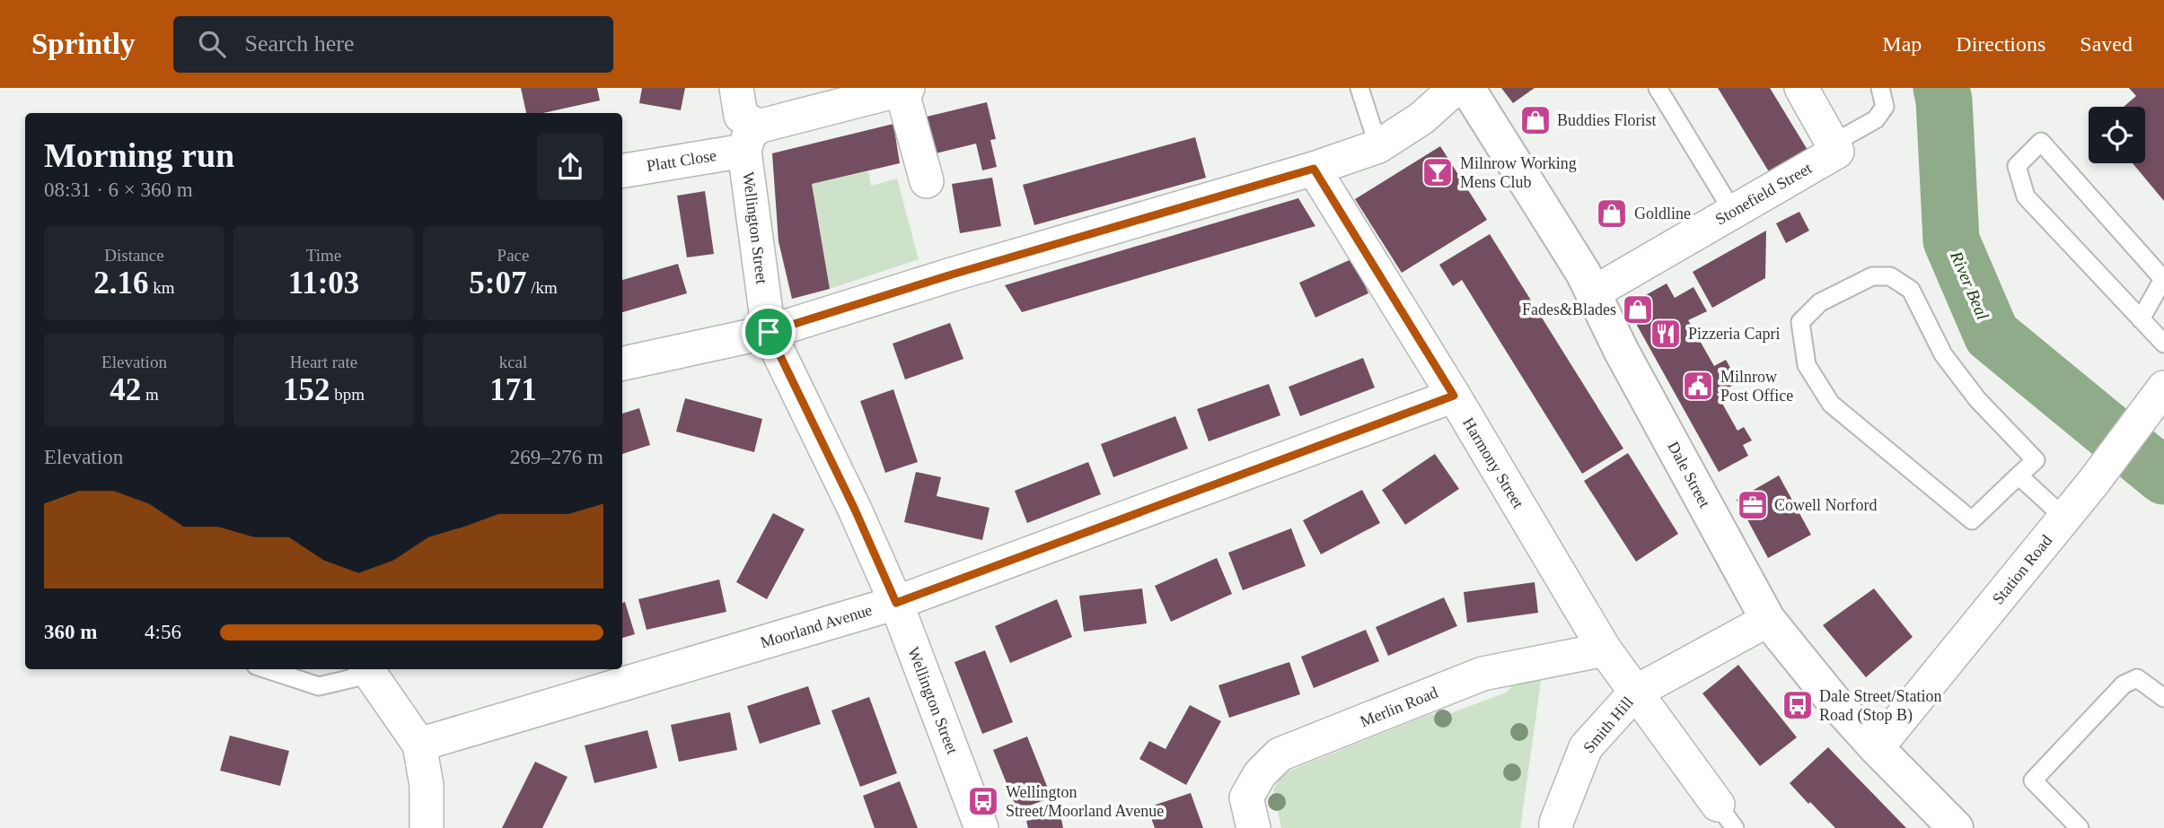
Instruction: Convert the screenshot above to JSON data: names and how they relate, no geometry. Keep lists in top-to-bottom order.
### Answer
{
  "streets": {
    "street": [
      "Platt Close",
      "Stonefield Street",
      "Wellington Street",
      "Harmony Street",
      "Dale Street",
      "Station Road",
      "Moorland Avenue",
      "Merlin Road",
      "Smith Hill"
    ]
  },
  "crossings": [
    ["Platt Close", "Wellington Street"],
    ["Stonefield Street", "Dale Street"],
    ["Wellington Street", "Moorland Avenue"],
    ["Harmony Street", "Moorland Avenue"],
    ["Harmony Street", "Merlin Road"],
    ["Harmony Street", "Smith Hill"],
    ["Dale Street", "Station Road"],
    ["Dale Street", "Smith Hill"]
  ],
  "water": ["River Beal"],
  "places": {
    "shop": ["Buddies Florist", "Goldline", "Fades&Blades"],
    "bar": ["Milnrow Working Mens Club"],
    "restaurant": ["Pizzeria Capri"],
    "public building": ["Milnrow Post Office"],
    "office": ["Cowell Norford"],
    "bus stop": ["Dale Street/Station Road (Stop B)", "Wellington Street/Moorland Avenue"]
  },
  "page": {
    "header": "Sprintly",
    "search": "Search here",
    "nav": ["Map", "Directions", "Saved"],
    "heading": ["Morning run", "08:31 · 6 × 360 m"],
    "stats": [
      ["Distance", "2.16 km"],
      ["Time", "11:03"],
      ["Pace", "5:07 /km"],
      ["Elevation", "42 m"],
      ["Heart rate", "152 bpm"],
      ["kcal", "171"]
    ],
    "chart": ["Elevation", "269–276 m"],
    "list": [
      {
        "name": "360 m",
        "note": "4:56"
      }
    ]
  }
}
